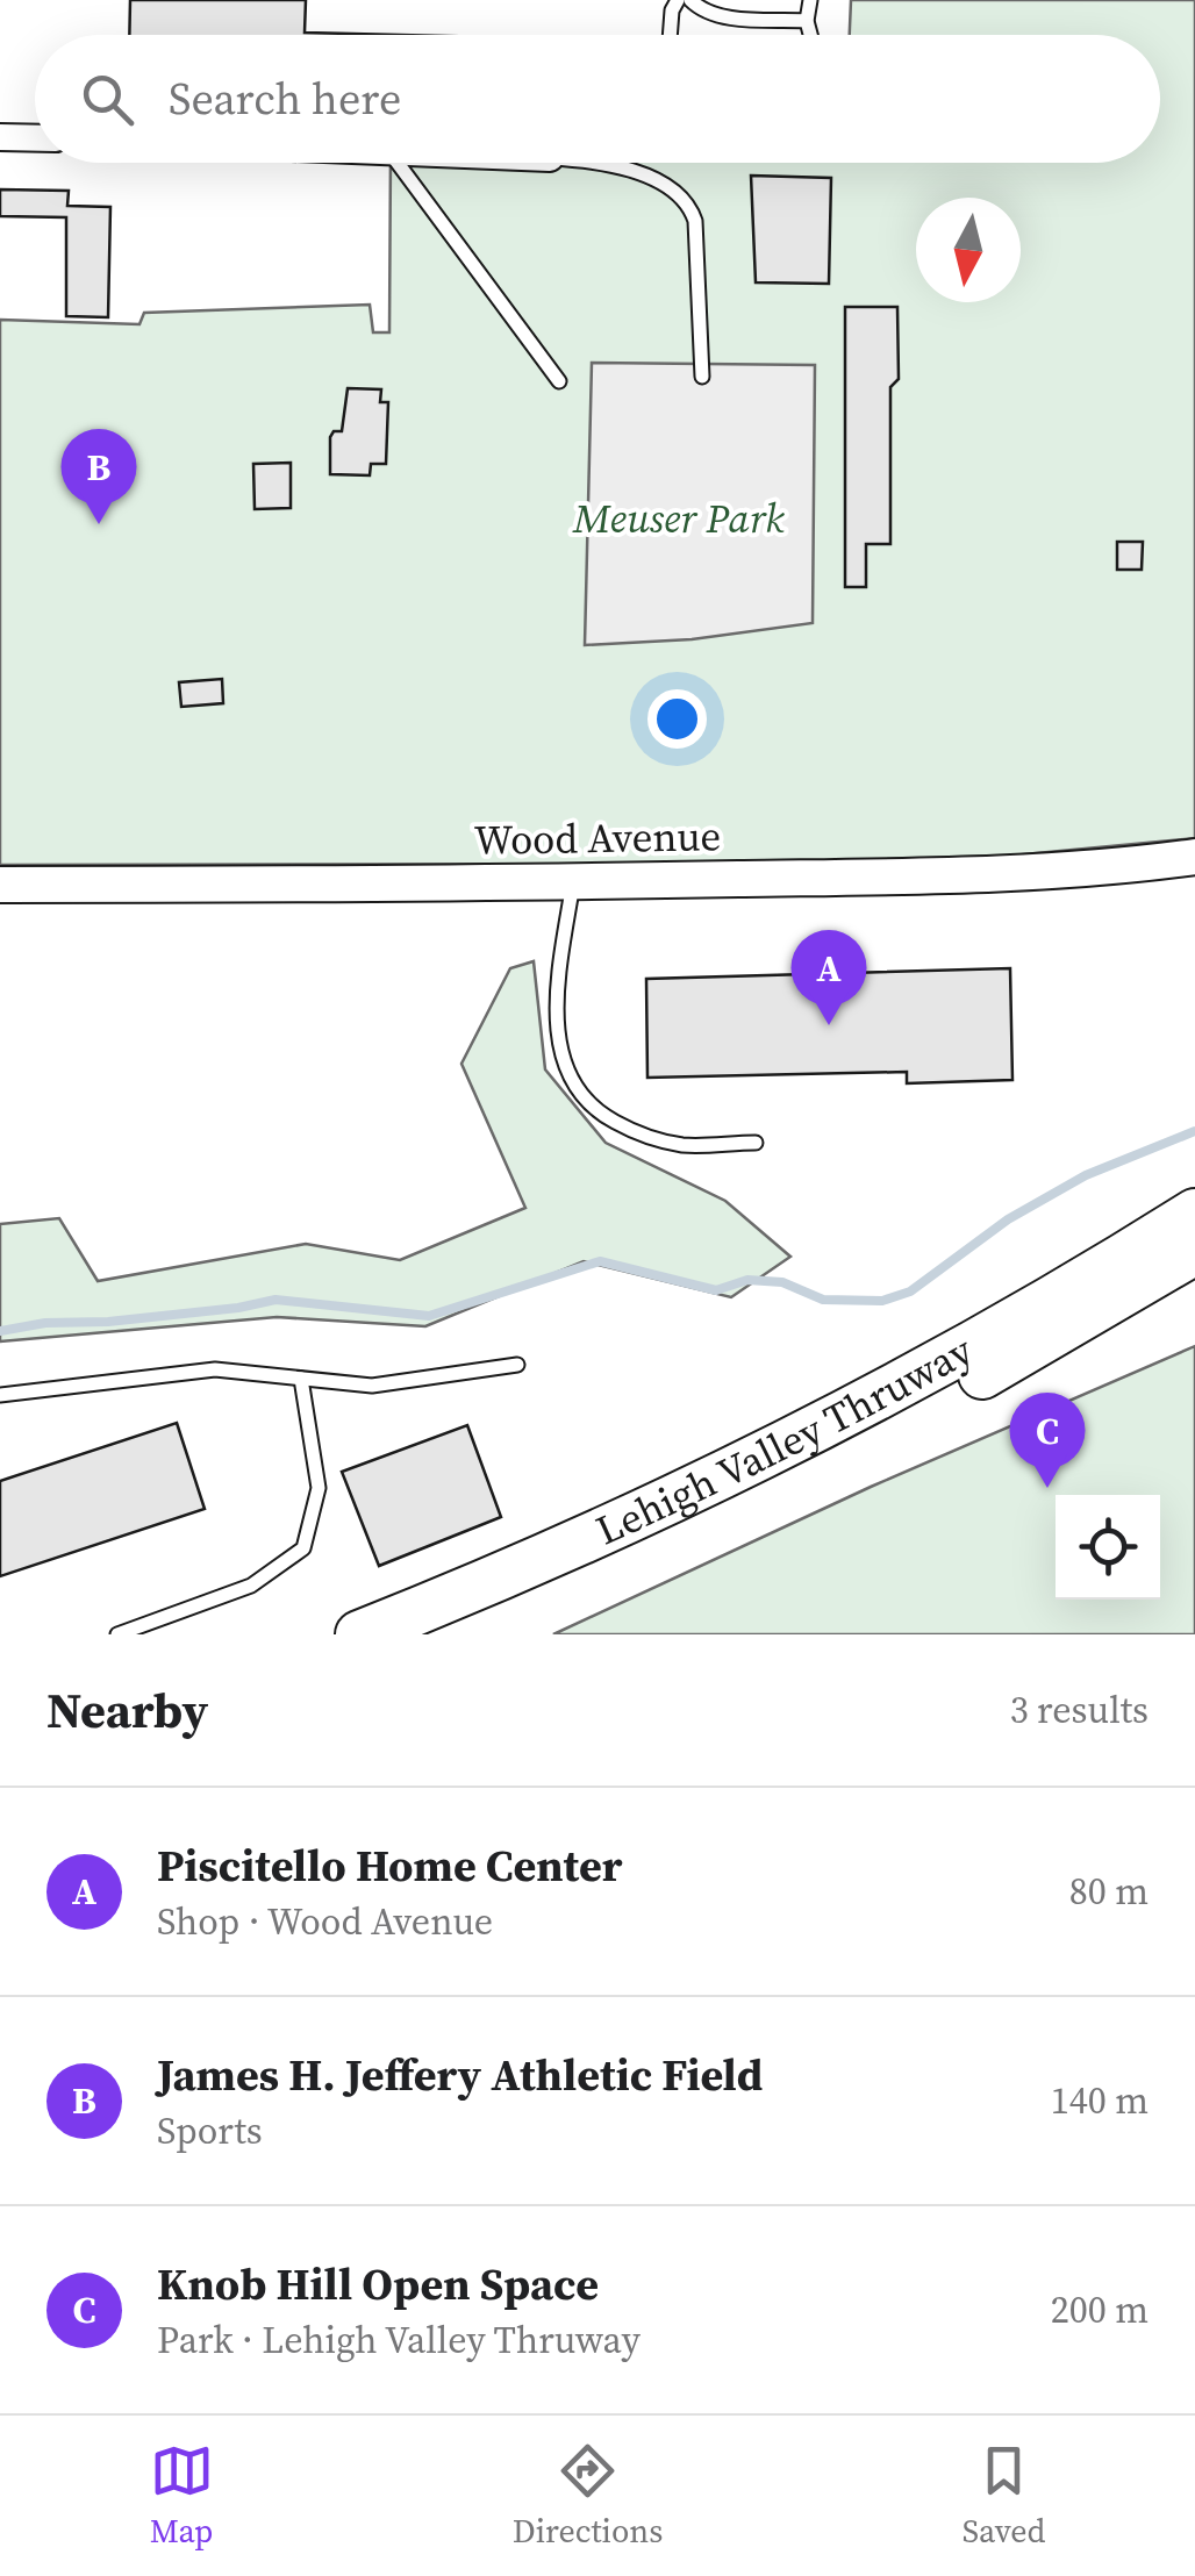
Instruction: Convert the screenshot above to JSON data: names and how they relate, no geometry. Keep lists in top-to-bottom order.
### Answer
{
  "streets": {
    "highway": ["Lehigh Valley Thruway"],
    "main road": ["Wood Avenue"]
  },
  "parks": ["Meuser Park"],
  "north": "bottom",
  "page": {
    "search": "Search here",
    "pins": ["B", "A", "C"],
    "heading": ["Nearby", "3 results"],
    "list": [
      {
        "mark": "A",
        "name": "Piscitello Home Center",
        "note": "Shop · Wood Avenue",
        "value": "80 m"
      },
      {
        "mark": "B",
        "name": "James H. Jeffery Athletic Field",
        "note": "Sports",
        "value": "140 m"
      },
      {
        "mark": "C",
        "name": "Knob Hill Open Space",
        "note": "Park · Lehigh Valley Thruway",
        "value": "200 m"
      }
    ],
    "nav": ["Map", "Directions", "Saved"]
  }
}
